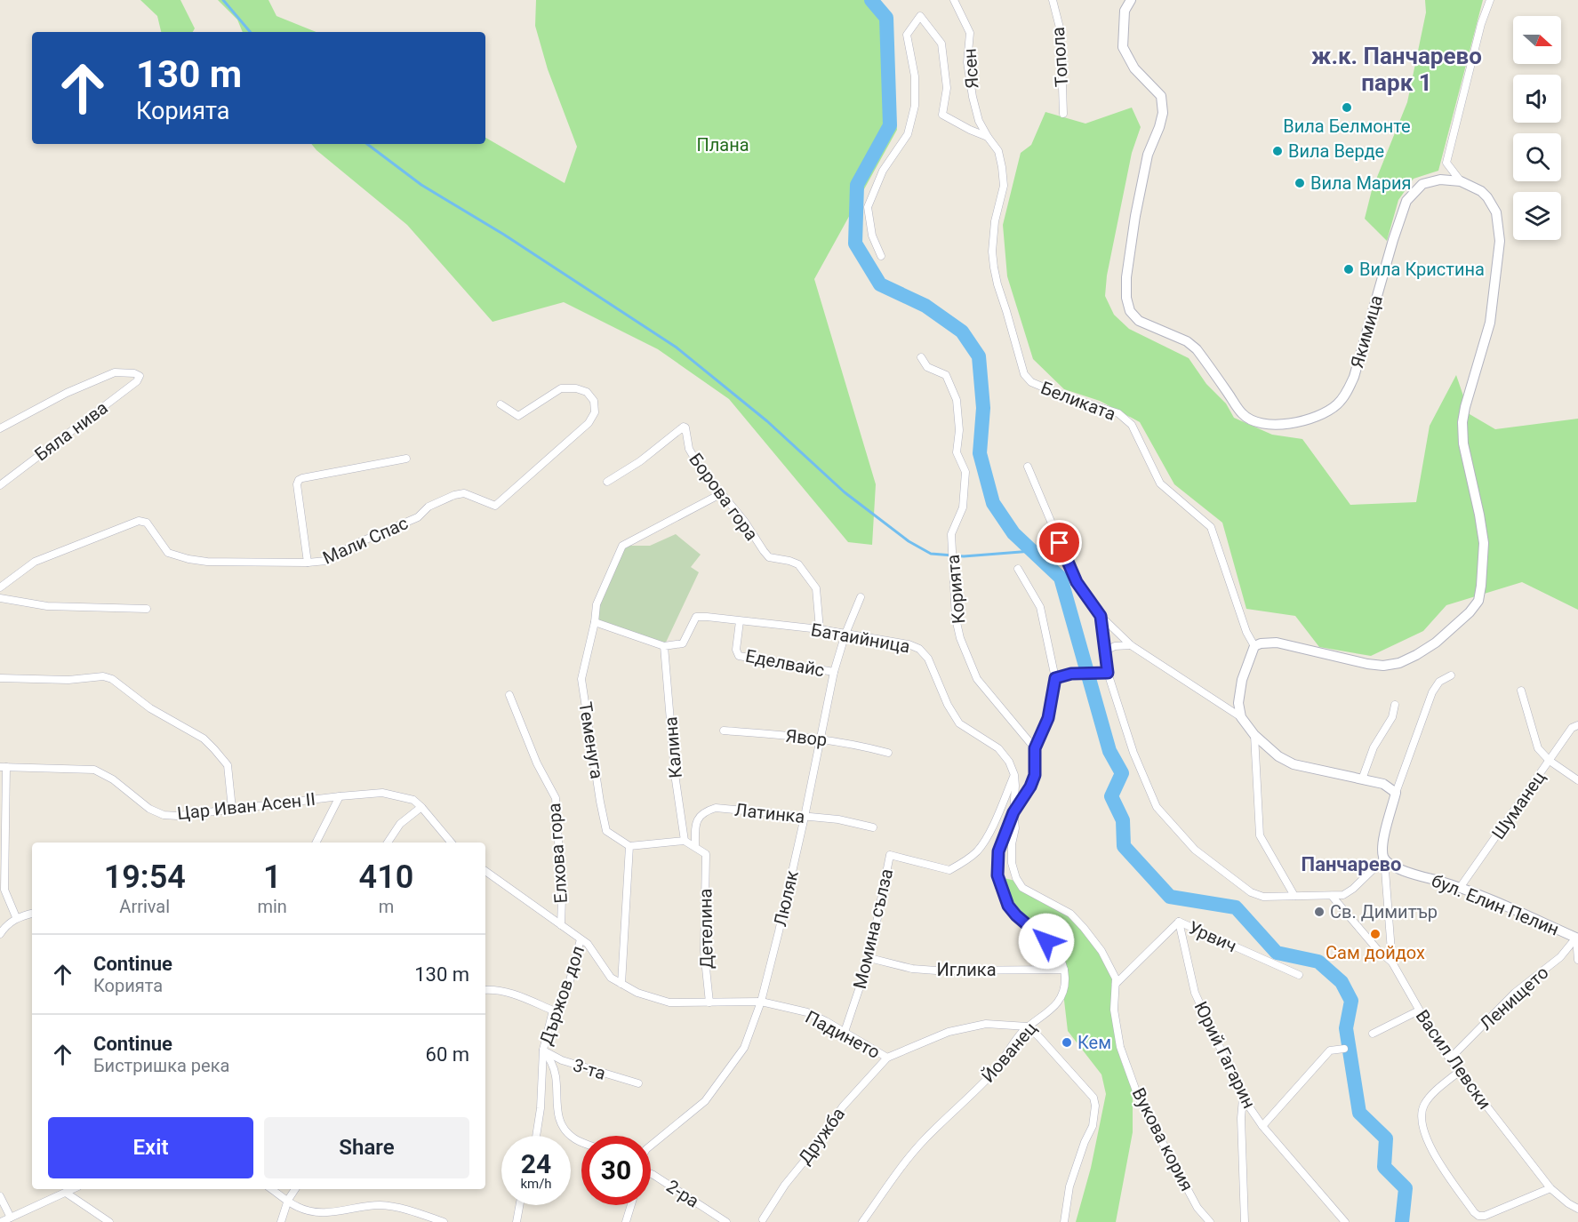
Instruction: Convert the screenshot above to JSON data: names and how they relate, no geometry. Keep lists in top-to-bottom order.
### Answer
{
  "streets": {
    "street": [
      "Топола",
      "Ясен",
      "Якимица",
      "Беликата",
      "Бяла нива",
      "Борова гора",
      "Мали Спас",
      "Корията",
      "Батаийница",
      "Еделвайс",
      "Явор",
      "Теменуга",
      "Калина",
      "Шуманец",
      "Цар Иван Асен II",
      "Латинка",
      "Елхова гора",
      "Люляк",
      "бул. Елин Пелин",
      "Детелина",
      "Момина сълза",
      "Урвич",
      "Иглика",
      "Държов дол",
      "Ленището",
      "Падинето",
      "Йованец",
      "Юрий Гагарин",
      "Васил Левски",
      "3-та",
      "Дружба",
      "Вукова кория",
      "2-ра"
    ]
  },
  "crossings": [
    ["Ясен", "Беликата"],
    ["Якимица", "Беликата"],
    ["Борова гора", "Батаийница"],
    ["Борова гора", "Теменуга"],
    ["Батаийница", "Еделвайс"],
    ["Батаийница", "Калина"],
    ["Батаийница", "Люляк"],
    ["Батаийница", "Момина сълза"],
    ["Батаийница", "Вукова кория"],
    ["Еделвайс", "Люляк"],
    ["Явор", "Люляк"],
    ["Шуманец", "бул. Елин Пелин"],
    ["Латинка", "Люляк"],
    ["Латинка", "Детелина"],
    ["Люляк", "Падинето"],
    ["бул. Елин Пелин", "Ленището"],
    ["бул. Елин Пелин", "Васил Левски"],
    ["Детелина", "Падинето"],
    ["Момина сълза", "Иглика"],
    ["Момина сълза", "Падинето"],
    ["Урвич", "Юрий Гагарин"],
    ["Урвич", "Вукова кория"],
    ["Иглика", "Йованец"],
    ["Държов дол", "Падинето"],
    ["Държов дол", "3-та"],
    ["Ленището", "Васил Левски"],
    ["Падинето", "Йованец"],
    ["Падинето", "Дружба"]
  ],
  "districts": ["ж.к. Панчарево парк 1", "Панчарево"],
  "parks": ["Плана"],
  "places": [
    "Вила Белмонте",
    "Вила Верде",
    "Вила Мария",
    "Вила Кристина",
    "Св. Димитър",
    "Сам дойдох",
    "Кем"
  ],
  "north": "right",
  "page": {
    "turn": ["130 m", "Корията"],
    "eta": [
      "19:54",
      "Arrival",
      "1",
      "min",
      "410",
      "m"
    ],
    "list": [
      {
        "name": "Continue",
        "note": "Корията",
        "value": "130 m"
      },
      {
        "name": "Continue",
        "note": "Бистришка река",
        "value": "60 m"
      }
    ],
    "buttons": ["Exit", "Share"],
    "speed": "24 km/h",
    "limit": "30"
  }
}
